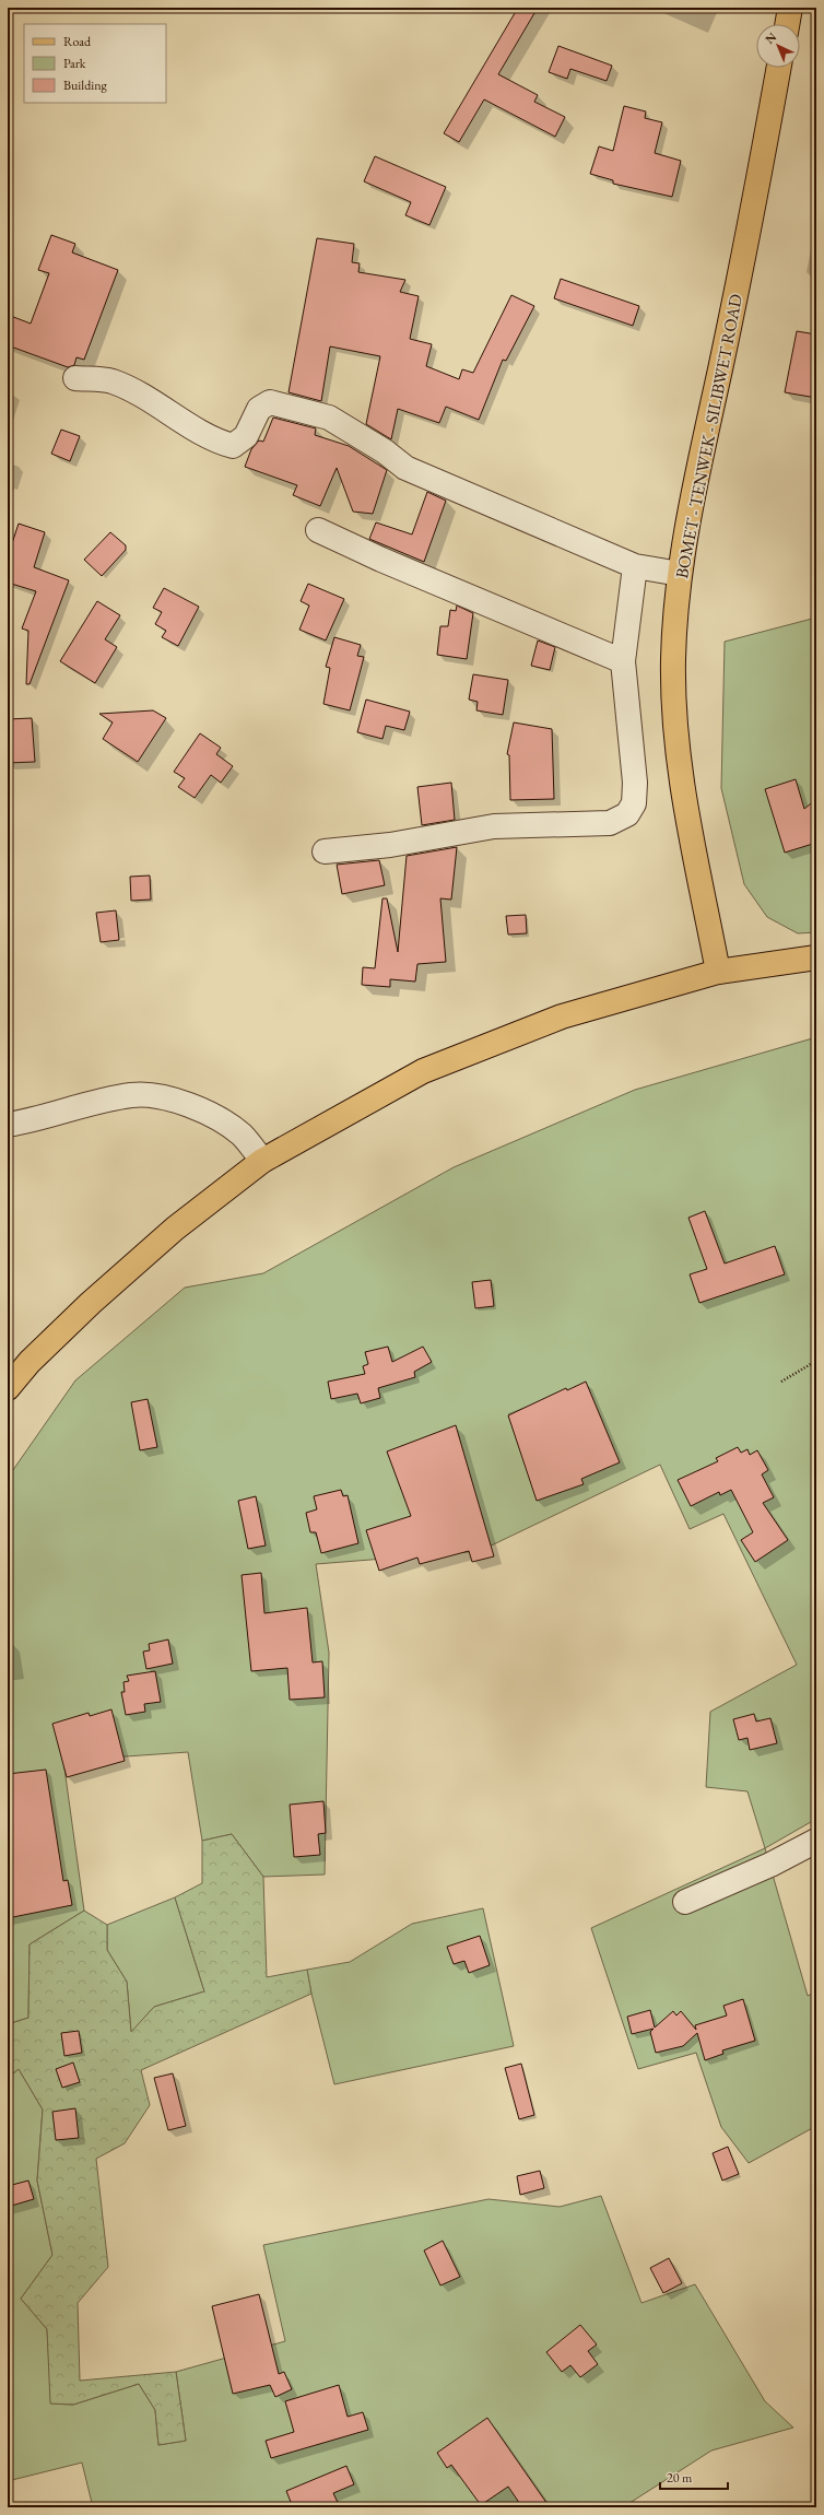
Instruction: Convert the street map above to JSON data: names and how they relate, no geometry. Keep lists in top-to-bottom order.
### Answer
{
  "streets": {
    "main road": ["BOMET - TENWEK - SILIBWET ROAD"]
  },
  "legend": ["Road", "Park", "Building"],
  "scale_bar": "20 m",
  "north": "top left"
}
